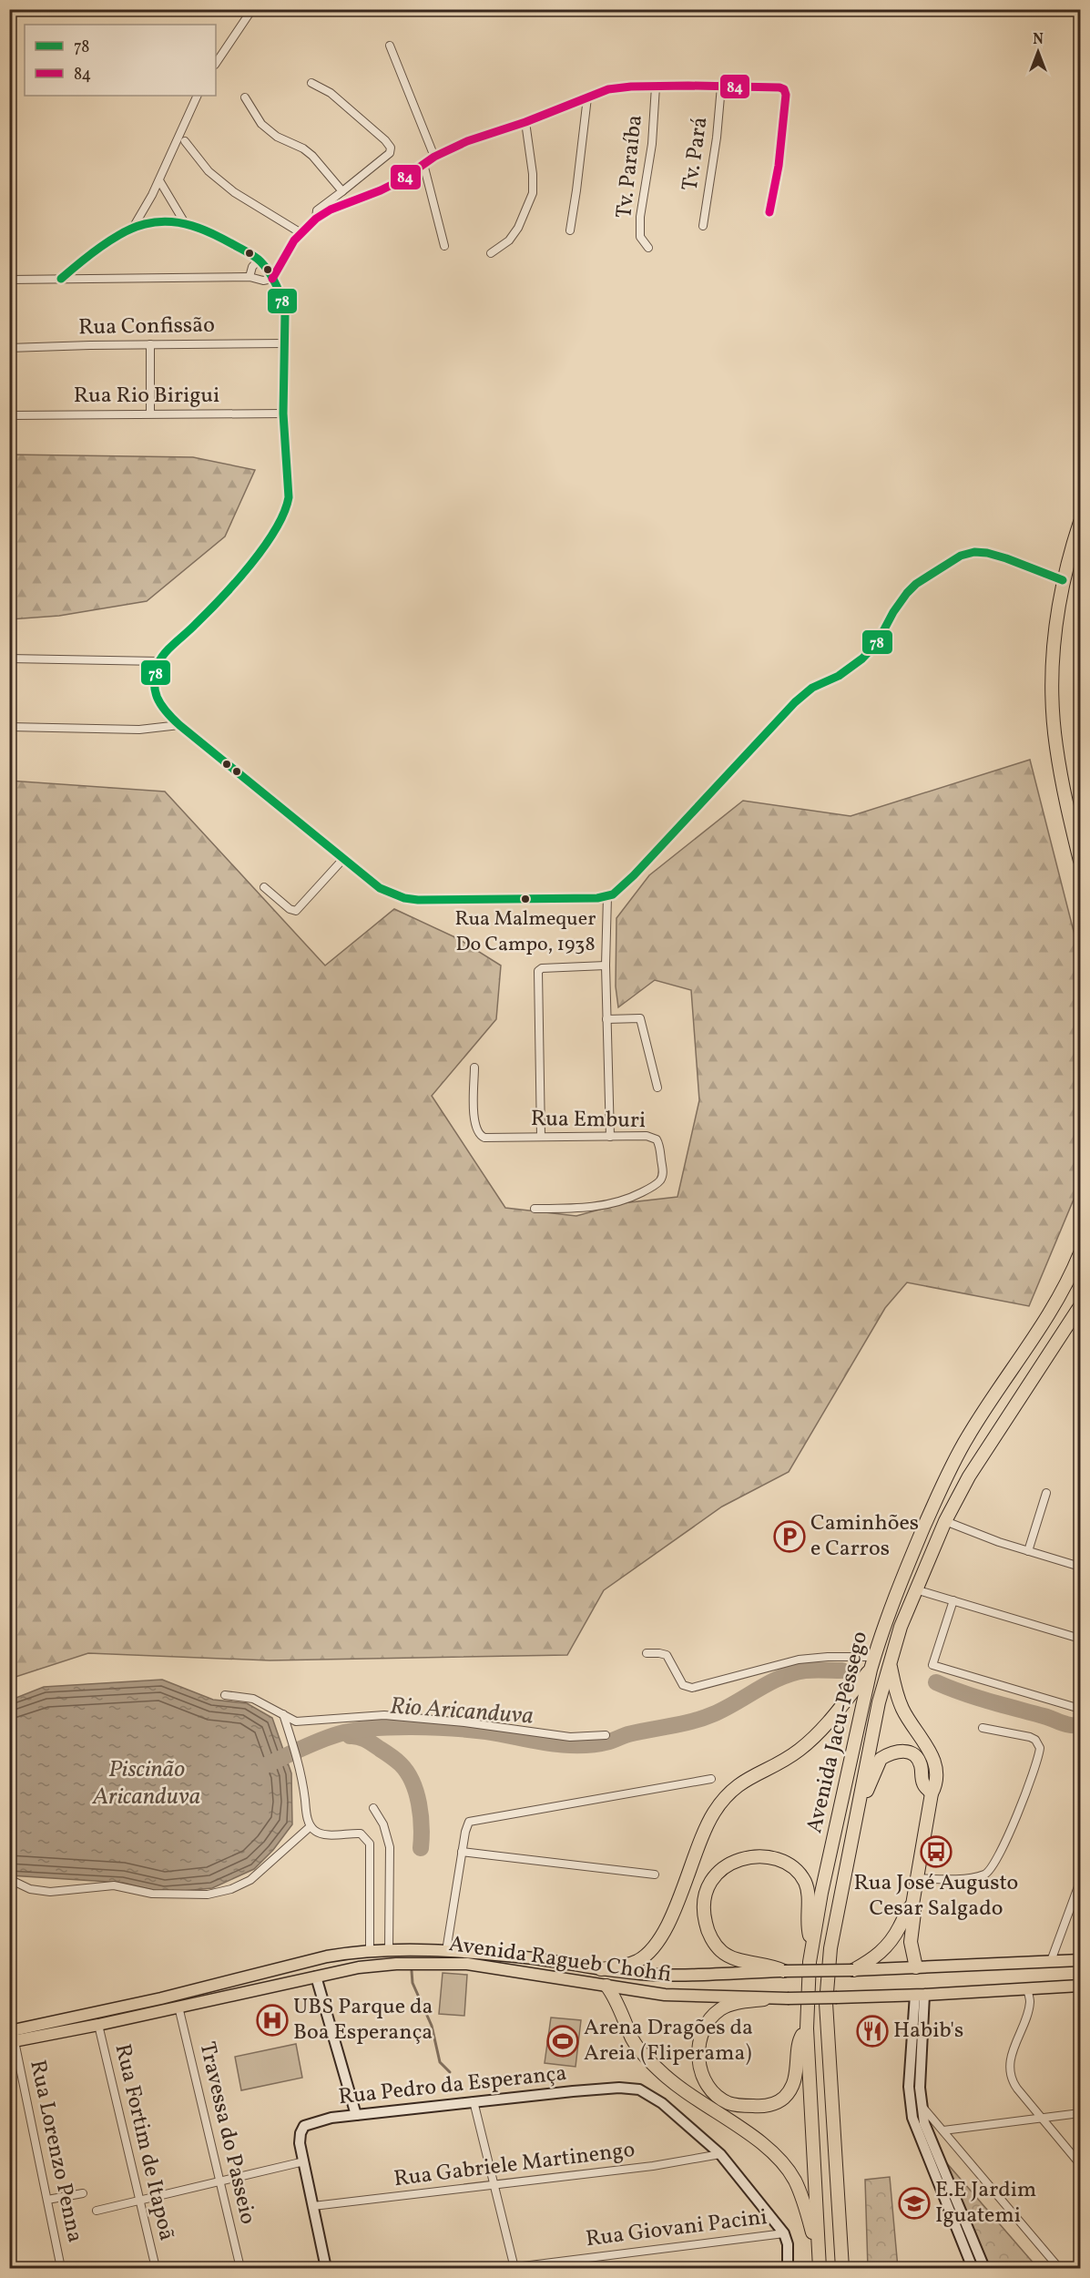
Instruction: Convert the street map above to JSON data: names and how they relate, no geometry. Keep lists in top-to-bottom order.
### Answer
{
  "streets": {
    "highway": ["Avenida Jacu-Pêssego"],
    "main road": ["Avenida Ragueb Chohfi", "Rua Pedro da Esperança"],
    "street": [
      "Tv. Pará",
      "Tv. Paraíba",
      "Rua Confissão",
      "Rua Rio Birigui",
      "Rua Emburi",
      "Travessa do Passeio",
      "Rua Fortim de Itapoã",
      "Rua Lorenzo Penna",
      "Rua Gabriele Martinengo",
      "Rua Giovani Pacini"
    ]
  },
  "crossings": [
    ["Avenida Ragueb Chohfi", "Travessa do Passeio"],
    ["Avenida Ragueb Chohfi", "Rua Fortim de Itapoã"],
    ["Avenida Ragueb Chohfi", "Rua Lorenzo Penna"],
    ["Rua Pedro da Esperança", "Rua Gabriele Martinengo"]
  ],
  "water": ["Rio Aricanduva", "Piscinão Aricanduva"],
  "places": {
    "other": ["Rua Malmequer Do Campo, 1938"],
    "parking": ["Caminhões e Carros"],
    "bus stop": ["Rua José Augusto Cesar Salgado"],
    "hospital": ["UBS Parque da Boa Esperança"],
    "restaurant": ["Habib's"],
    "sports": ["Arena Dragões da Areia (Fliperama)"],
    "school or university": ["E.E Jardim Iguatemi"]
  },
  "lines": ["transit line 84", "transit line 78"],
  "legend": ["78", "84"],
  "north": "top"
}
